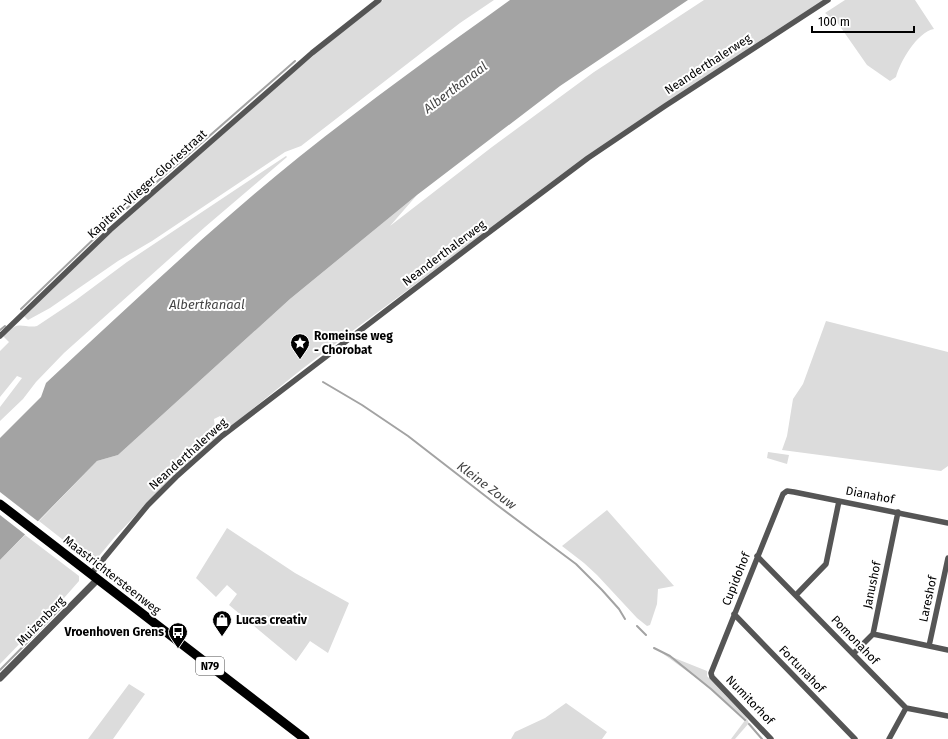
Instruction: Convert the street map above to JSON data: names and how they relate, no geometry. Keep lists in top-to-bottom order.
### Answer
{
  "streets": {
    "main road": ["Maastrichtersteenweg", "N79"],
    "street": [
      "Neanderthalerweg",
      "Kapitein-Vlieger-Gloriestraat",
      "Dianahof",
      "Cupidohof",
      "Janushof",
      "Lareshof",
      "Muizenberg",
      "Pomonahof",
      "Fortunahof",
      "Numitorhof"
    ]
  },
  "crossings": [
    ["Neanderthalerweg", "Maastrichtersteenweg"],
    ["Neanderthalerweg", "Muizenberg"],
    ["Dianahof", "Cupidohof"],
    ["Dianahof", "Janushof"],
    ["Maastrichtersteenweg", "Muizenberg"],
    ["Cupidohof", "Pomonahof"],
    ["Cupidohof", "Fortunahof"],
    ["Cupidohof", "Numitorhof"]
  ],
  "water": ["Albertkanaal", "Kleine Zouw"],
  "places": {
    "place": ["Romeinse weg - Chorobat"],
    "shop": ["Lucas creativ"],
    "bus stop": ["Vroenhoven Grens"]
  },
  "scale_bar": "100 m"
}
